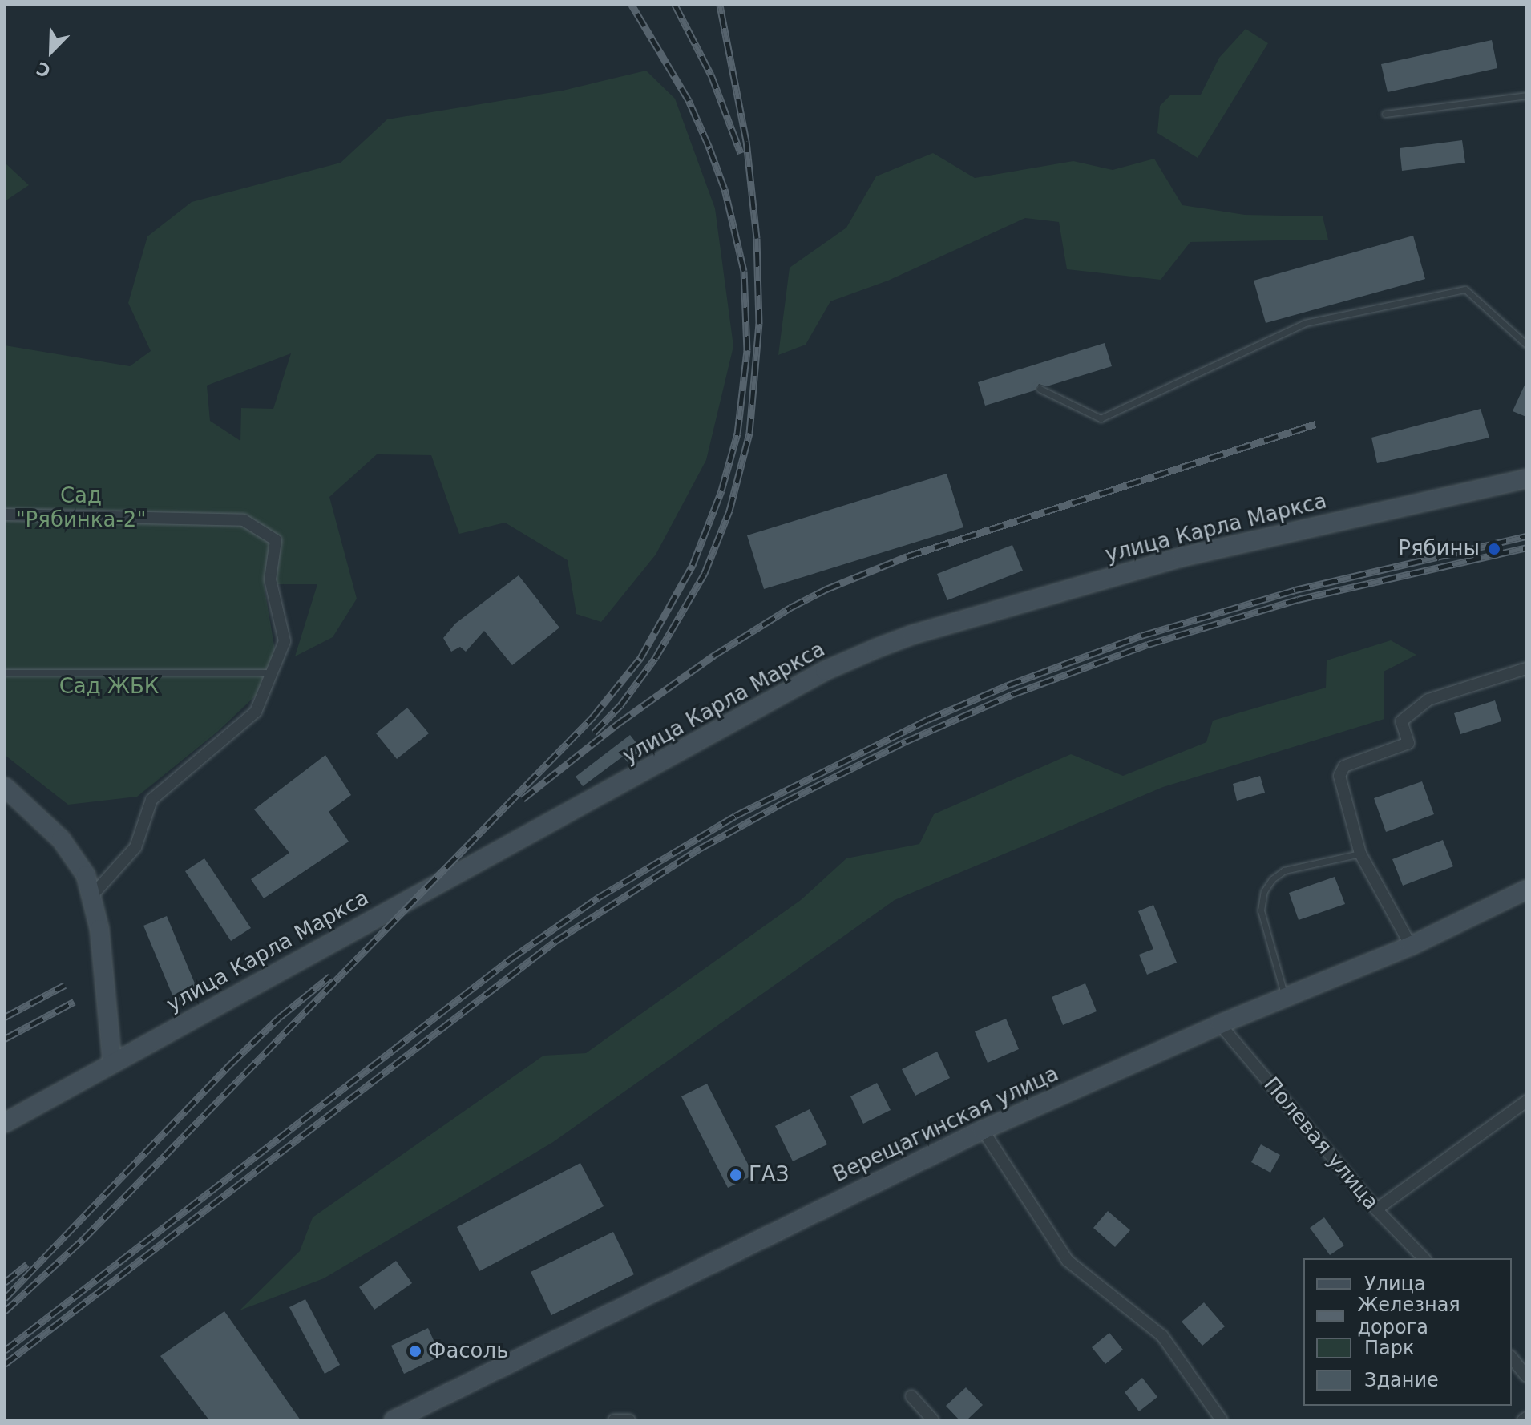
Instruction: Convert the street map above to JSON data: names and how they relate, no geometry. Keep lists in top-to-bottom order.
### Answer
{
  "streets": {
    "main road": ["улица Карла Маркса", "Верещагинская улица"],
    "street": ["Полевая улица"]
  },
  "crossings": [
    ["Верещагинская улица", "Полевая улица"]
  ],
  "parks": ["Сад \"Рябинка-2\"", "Сад ЖБК"],
  "places": ["Рябины", "ГАЗ", "Фасоль"],
  "legend": [
    "Улица",
    "Железная дорога",
    "Парк",
    "Здание"
  ],
  "north": "bottom left"
}
